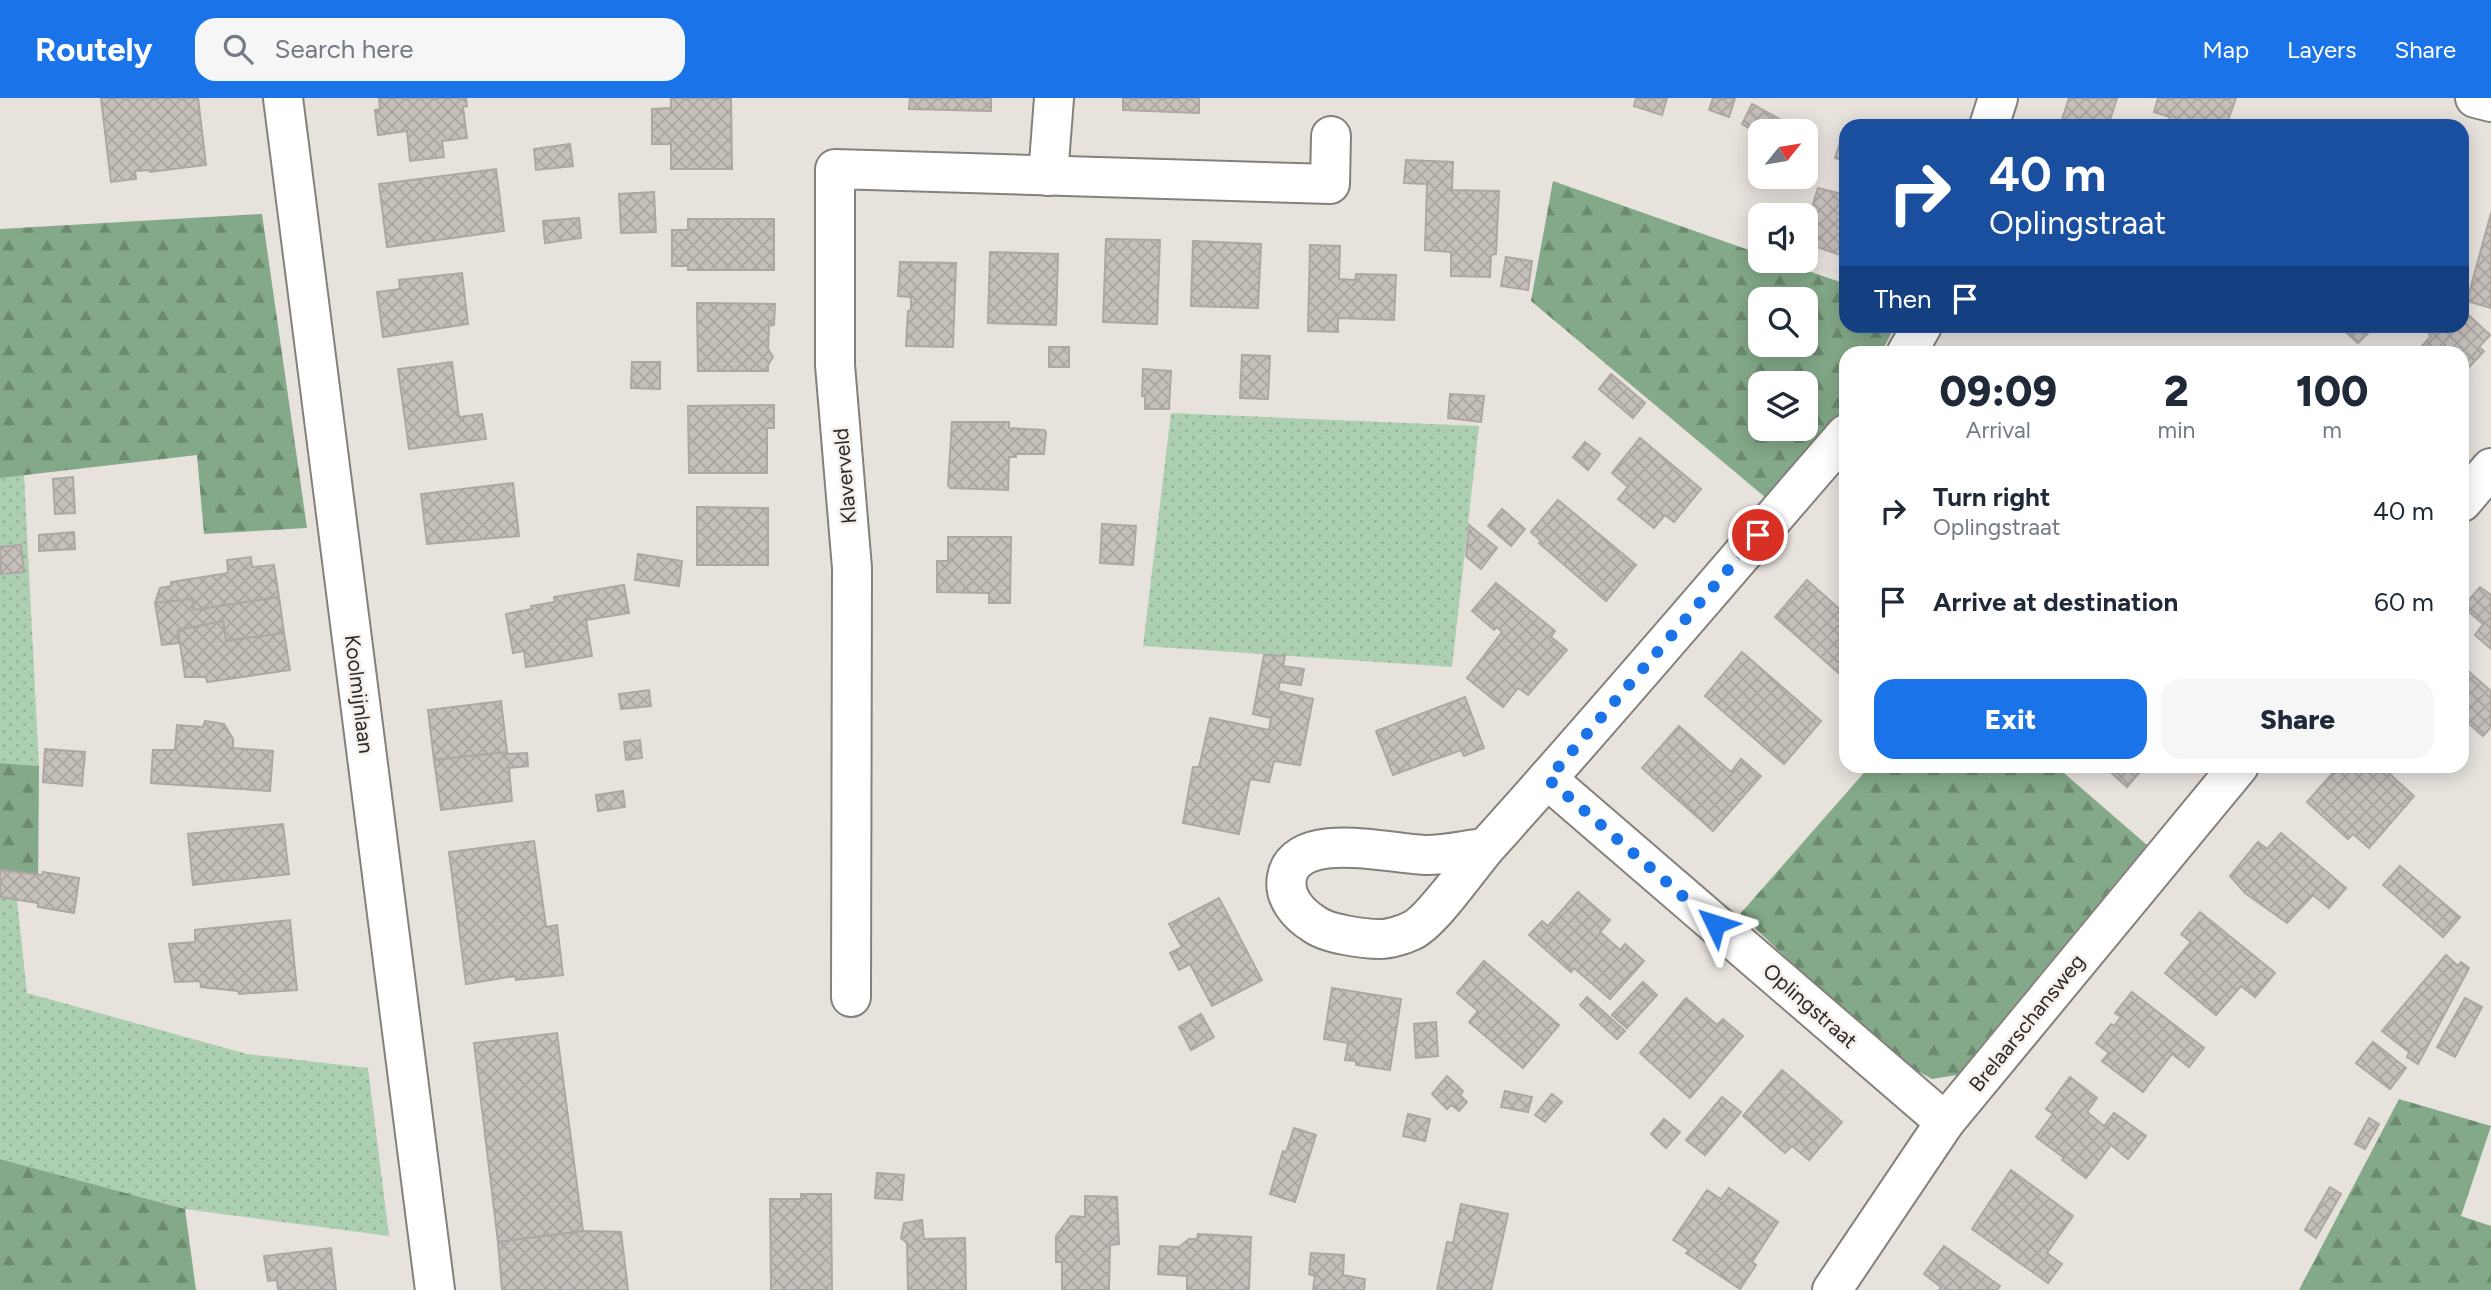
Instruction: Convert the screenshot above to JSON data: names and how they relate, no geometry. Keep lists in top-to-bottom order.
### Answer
{
  "streets": {
    "street": [
      "Klaverveld",
      "Koolmijnlaan",
      "Oplingstraat",
      "Brelaarschansweg"
    ]
  },
  "crossings": [
    ["Oplingstraat", "Brelaarschansweg"]
  ],
  "north": "top right",
  "page": {
    "header": "Routely",
    "search": "Search here",
    "nav": ["Map", "Layers", "Share"],
    "turn": ["40 m", "Oplingstraat"],
    "then": "Then",
    "eta": [
      "09:09",
      "Arrival",
      "2",
      "min",
      "100",
      "m"
    ],
    "list": [
      {
        "name": "Turn right",
        "note": "Oplingstraat",
        "value": "40 m"
      },
      {
        "name": "Arrive at destination",
        "value": "60 m"
      }
    ],
    "buttons": ["Exit", "Share"]
  }
}
